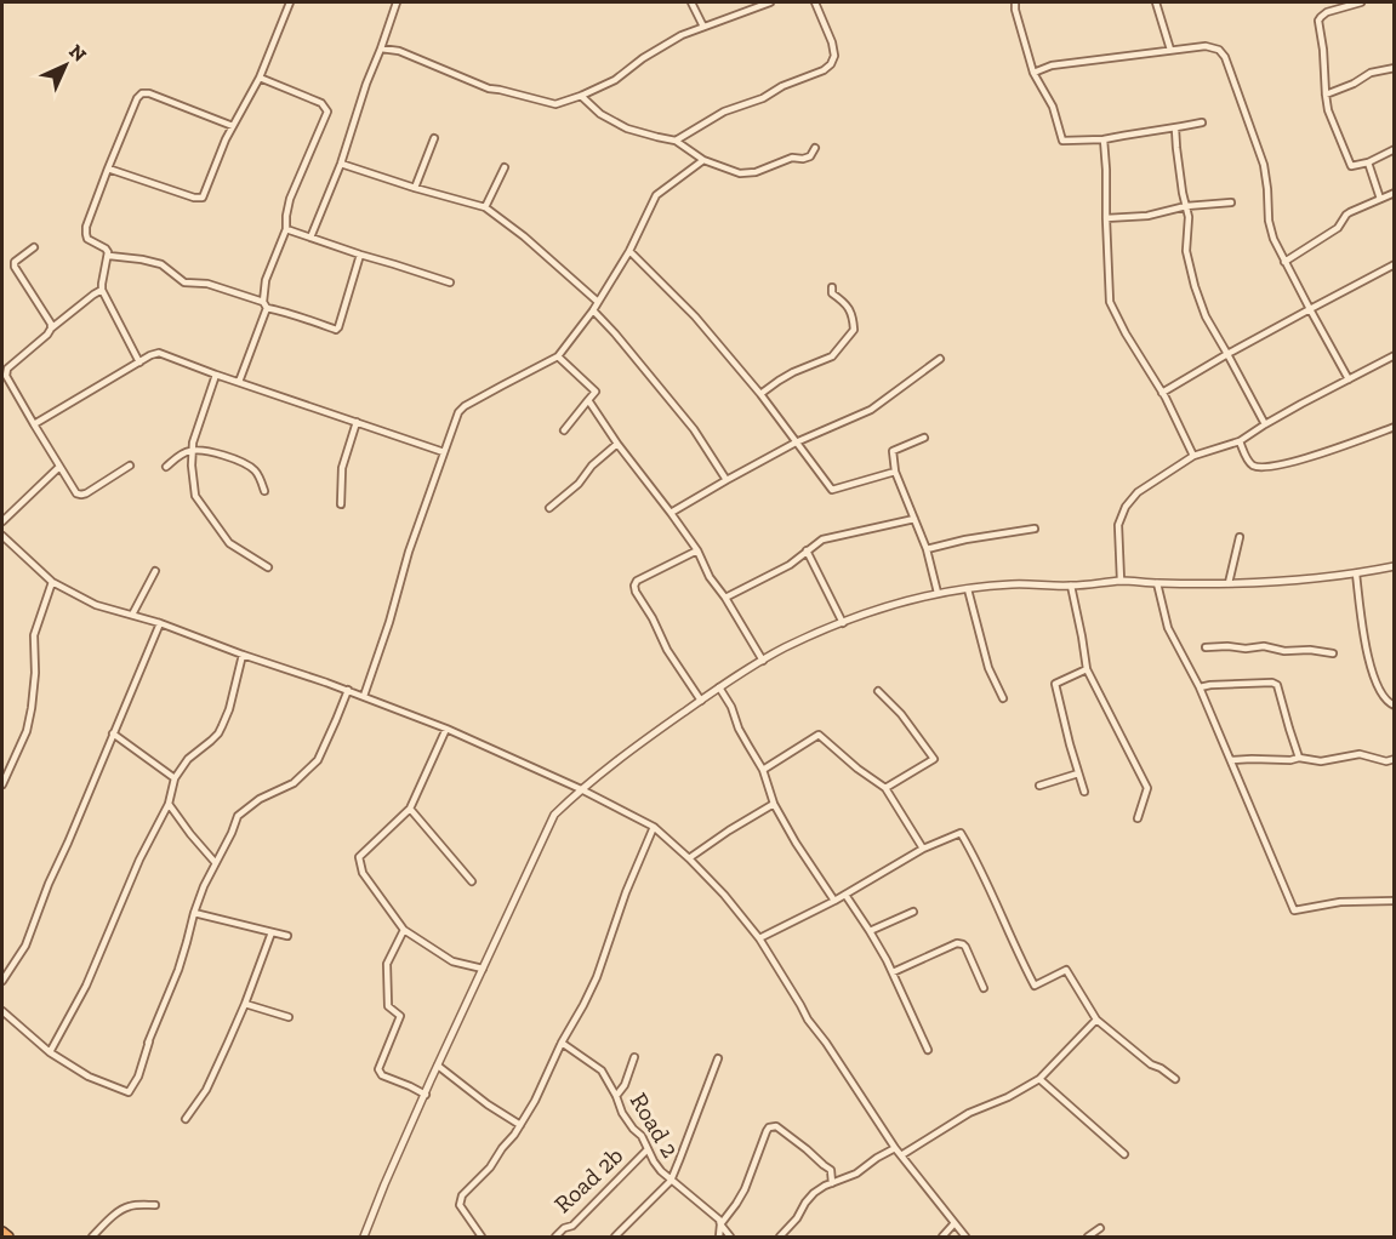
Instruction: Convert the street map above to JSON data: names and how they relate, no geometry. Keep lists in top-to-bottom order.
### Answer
{
  "streets": {
    "street": ["Road 2", "Road 2b"]
  },
  "crossings": [
    ["Road 2", "Road 2b"]
  ],
  "north": "top right"
}
